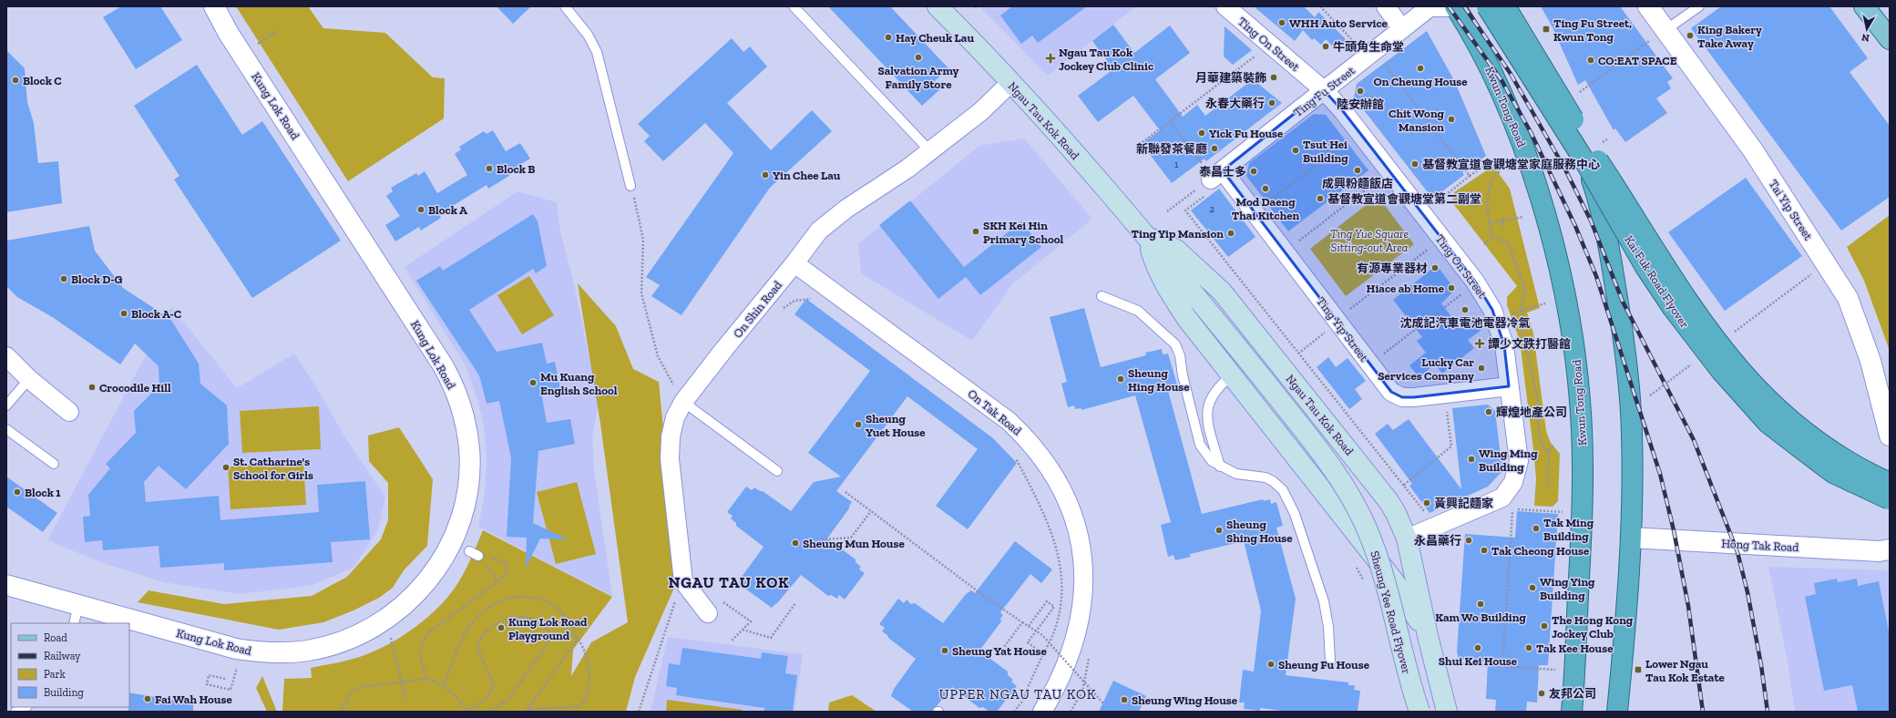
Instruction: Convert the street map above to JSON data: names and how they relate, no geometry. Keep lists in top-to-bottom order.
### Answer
{
  "streets": {
    "highway": ["Kwun Tong Road", "Kai Fuk Road Flyover"],
    "main road": ["Ngau Tau Kok Road", "Sheung Yee Road Flyover"],
    "street": [
      "Ting On Street",
      "Ting Fu Street",
      "Kung Lok Road",
      "Tai Yip Street",
      "On Shin Road",
      "Ting Yip Street",
      "On Tak Road",
      "Hong Tak Road"
    ]
  },
  "crossings": [
    ["Ting On Street", "Ting Fu Street"],
    ["Ting On Street", "Ngau Tau Kok Road"],
    ["Ting On Street", "Ting Yip Street"],
    ["Ting Fu Street", "Kwun Tong Road"],
    ["Ting Fu Street", "Ting Yip Street"],
    ["Ngau Tau Kok Road", "On Shin Road"],
    ["Ngau Tau Kok Road", "Sheung Yee Road Flyover"],
    ["On Shin Road", "On Tak Road"]
  ],
  "districts": ["NGAU TAU KOK", "UPPER NGAU TAU KOK"],
  "parks": ["Ting Yue Square Sitting-out Area"],
  "places": {
    "other": [
      "WHH Auto Service",
      "King Bakery Take Away",
      "Hay Cheuk Lau",
      "牛頭角生命堂",
      "Salvation Army Family Store",
      "CO:EAT SPACE",
      "On Cheung House",
      "月華建築裝飾",
      "Block C",
      "陸安辦館",
      "永春大藥行",
      "Chit Wong Mansion",
      "Yick Fu House",
      "新聯發茶餐廳",
      "Tsut Hei Building",
      "基督教宣道會觀塘堂家庭服務中心",
      "Block B",
      "成興粉麵飯店",
      "泰昌士多",
      "Yin Chee Lau",
      "Mod Daeng Thai Kitchen",
      "基督教宣道會觀塘堂第二副堂",
      "Block A",
      "SKH Kei Hin Primary School",
      "Ting Yip Mansion",
      "有源專業器材",
      "Block D-G",
      "Hiace ab Home",
      "沈成記汽車電池電器冷氣",
      "Block A-C",
      "Lucky Car Services Company",
      "Sheung Hing House",
      "Mu Kuang English School",
      "Crocodile Hill",
      "輝煌地產公司",
      "Sheung Yuet House",
      "Wing Ming Building",
      "St. Catharine's School for Girls",
      "Block 1",
      "黃興記麵家",
      "Tak Ming Building",
      "Sheung Shing House",
      "永昌藥行",
      "Sheung Mun House",
      "Tak Cheong House",
      "Wing Ying Building",
      "Kam Wo Building",
      "The Hong Kong Jockey Club",
      "Kung Lok Road Playground",
      "Shui Kei House",
      "Tak Kee House",
      "Sheung Yat House",
      "Sheung Fu House",
      "友邦公司",
      "Fai Wah House",
      "Sheung Wing House"
    ],
    "transit": ["Ting Fu Street, Kwun Tong", "Lower Ngau Tau Kok Estate"],
    "health": ["Ngau Tau Kok Jockey Club Clinic", "譚少文跌打醫館"]
  },
  "house_numbers": ["1", "2"],
  "legend": [
    "Road",
    "Railway",
    "Park",
    "Building"
  ],
  "north": "bottom"
}
